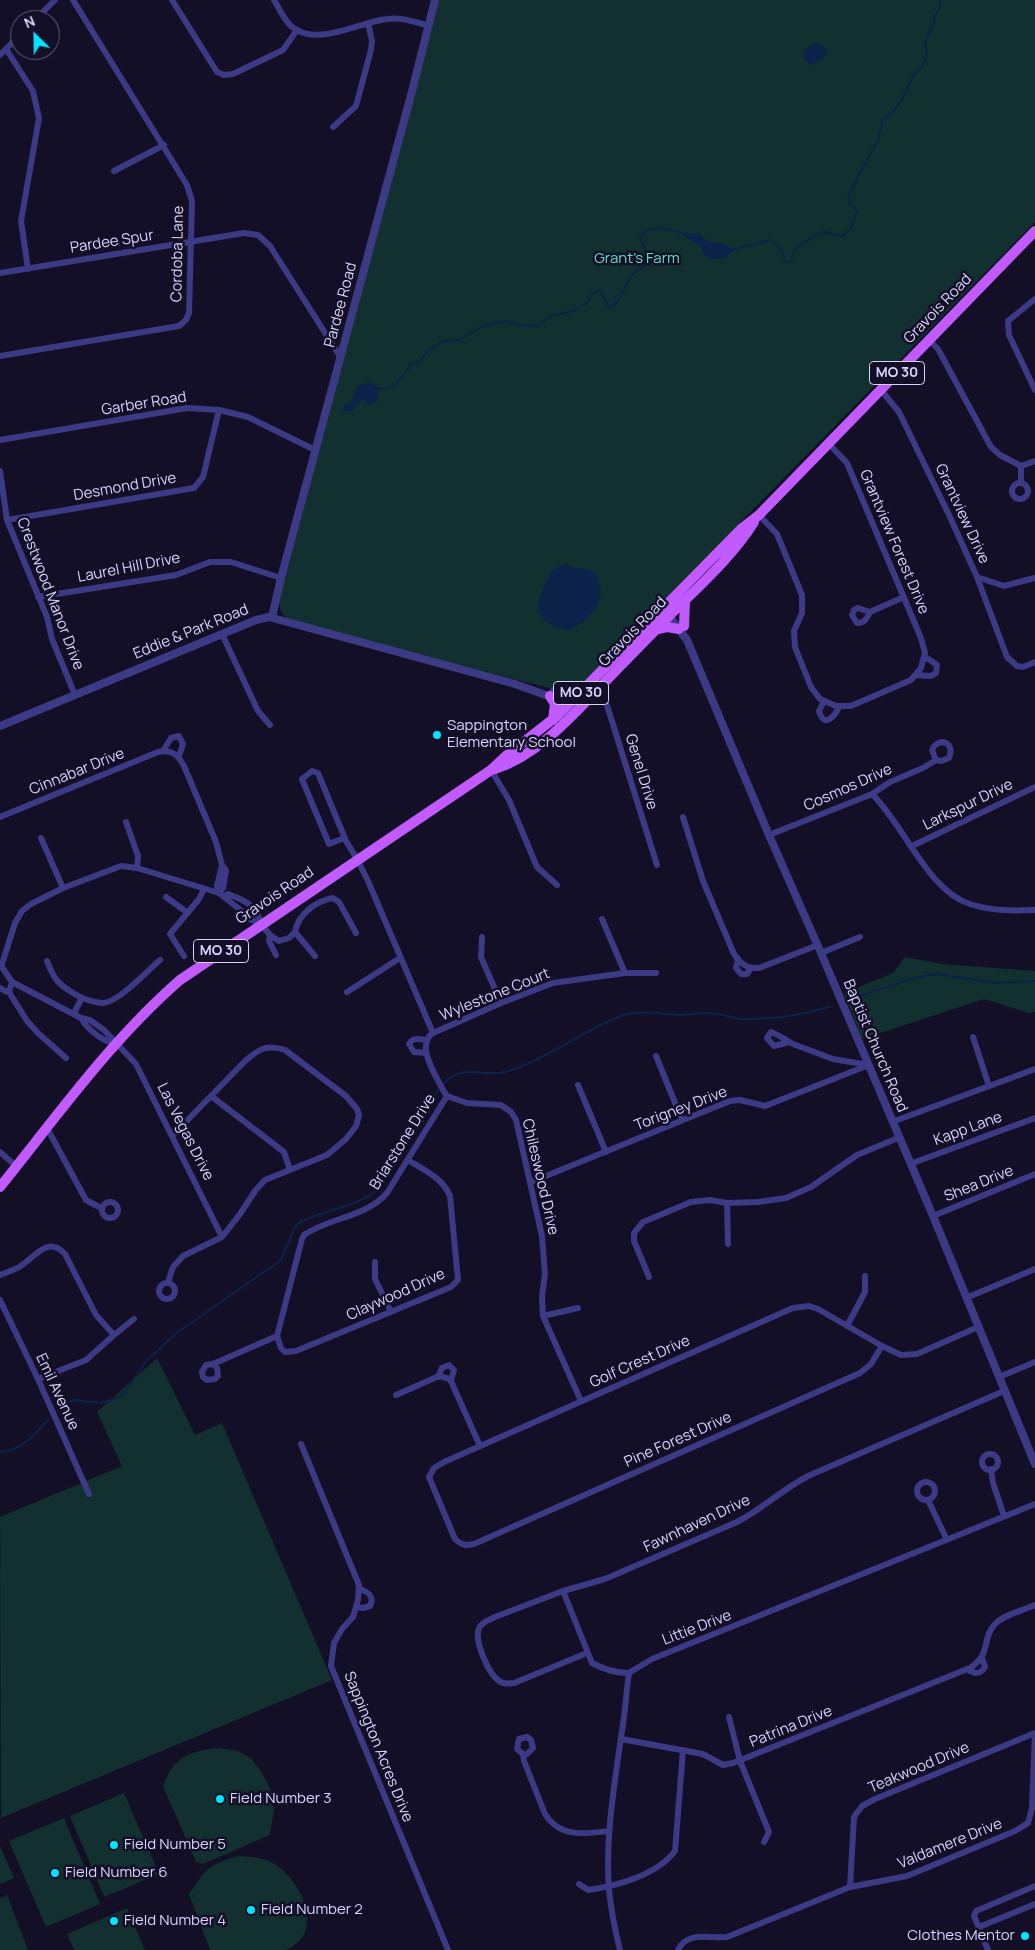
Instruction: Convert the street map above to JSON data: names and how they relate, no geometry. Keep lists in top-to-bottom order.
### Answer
{
  "streets": {
    "main road": ["Gravois Road", "MO 30"],
    "street": [
      "Pardee Spur",
      "Cordoba Lane",
      "Pardee Road",
      "Garber Road",
      "Desmond Drive",
      "Grantview Drive",
      "Grantview Forest Drive",
      "Laurel Hill Drive",
      "Crestwood Manor Drive",
      "Eddie & Park Road",
      "Cinnabar Drive",
      "Genel Drive",
      "Cosmos Drive",
      "Larkspur Drive",
      "Wylestone Court",
      "Baptist Church Road",
      "Torigney Drive",
      "Kapp Lane",
      "Las Vegas Drive",
      "Briarstone Drive",
      "Chileswood Drive",
      "Shea Drive",
      "Claywood Drive",
      "Golf Crest Drive",
      "Emil Avenue",
      "Pine Forest Drive",
      "Fawnhaven Drive",
      "Littie Drive",
      "Patrina Drive",
      "Sappington Acres Drive",
      "Teakwood Drive",
      "Valdamere Drive"
    ]
  },
  "crossings": [
    ["Pardee Spur", "Cordoba Lane"],
    ["Pardee Spur", "Pardee Road"],
    ["Pardee Road", "Garber Road"],
    ["Pardee Road", "Laurel Hill Drive"],
    ["Pardee Road", "Eddie & Park Road"],
    ["Gravois Road", "Grantview Drive"],
    ["Gravois Road", "Grantview Forest Drive"],
    ["Gravois Road", "Eddie & Park Road"],
    ["Gravois Road", "Genel Drive"],
    ["Gravois Road", "Baptist Church Road"],
    ["Gravois Road", "Las Vegas Drive"],
    ["Garber Road", "Desmond Drive"],
    ["Desmond Drive", "Crestwood Manor Drive"],
    ["Laurel Hill Drive", "Crestwood Manor Drive"],
    ["Crestwood Manor Drive", "Eddie & Park Road"],
    ["Cosmos Drive", "Baptist Church Road"],
    ["Wylestone Court", "Briarstone Drive"],
    ["Baptist Church Road", "Torigney Drive"],
    ["Baptist Church Road", "Kapp Lane"],
    ["Baptist Church Road", "Shea Drive"],
    ["Baptist Church Road", "Golf Crest Drive"],
    ["Baptist Church Road", "Fawnhaven Drive"],
    ["Torigney Drive", "Chileswood Drive"],
    ["Briarstone Drive", "Chileswood Drive"],
    ["Briarstone Drive", "Claywood Drive"],
    ["Golf Crest Drive", "Pine Forest Drive"],
    ["Teakwood Drive", "Valdamere Drive"]
  ],
  "parks": ["Grant's Farm"],
  "places": [
    "Sappington Elementary School",
    "Field Number 3",
    "Field Number 5",
    "Field Number 6",
    "Field Number 2",
    "Field Number 4",
    "Clothes Mentor"
  ],
  "north": "top left"
}
